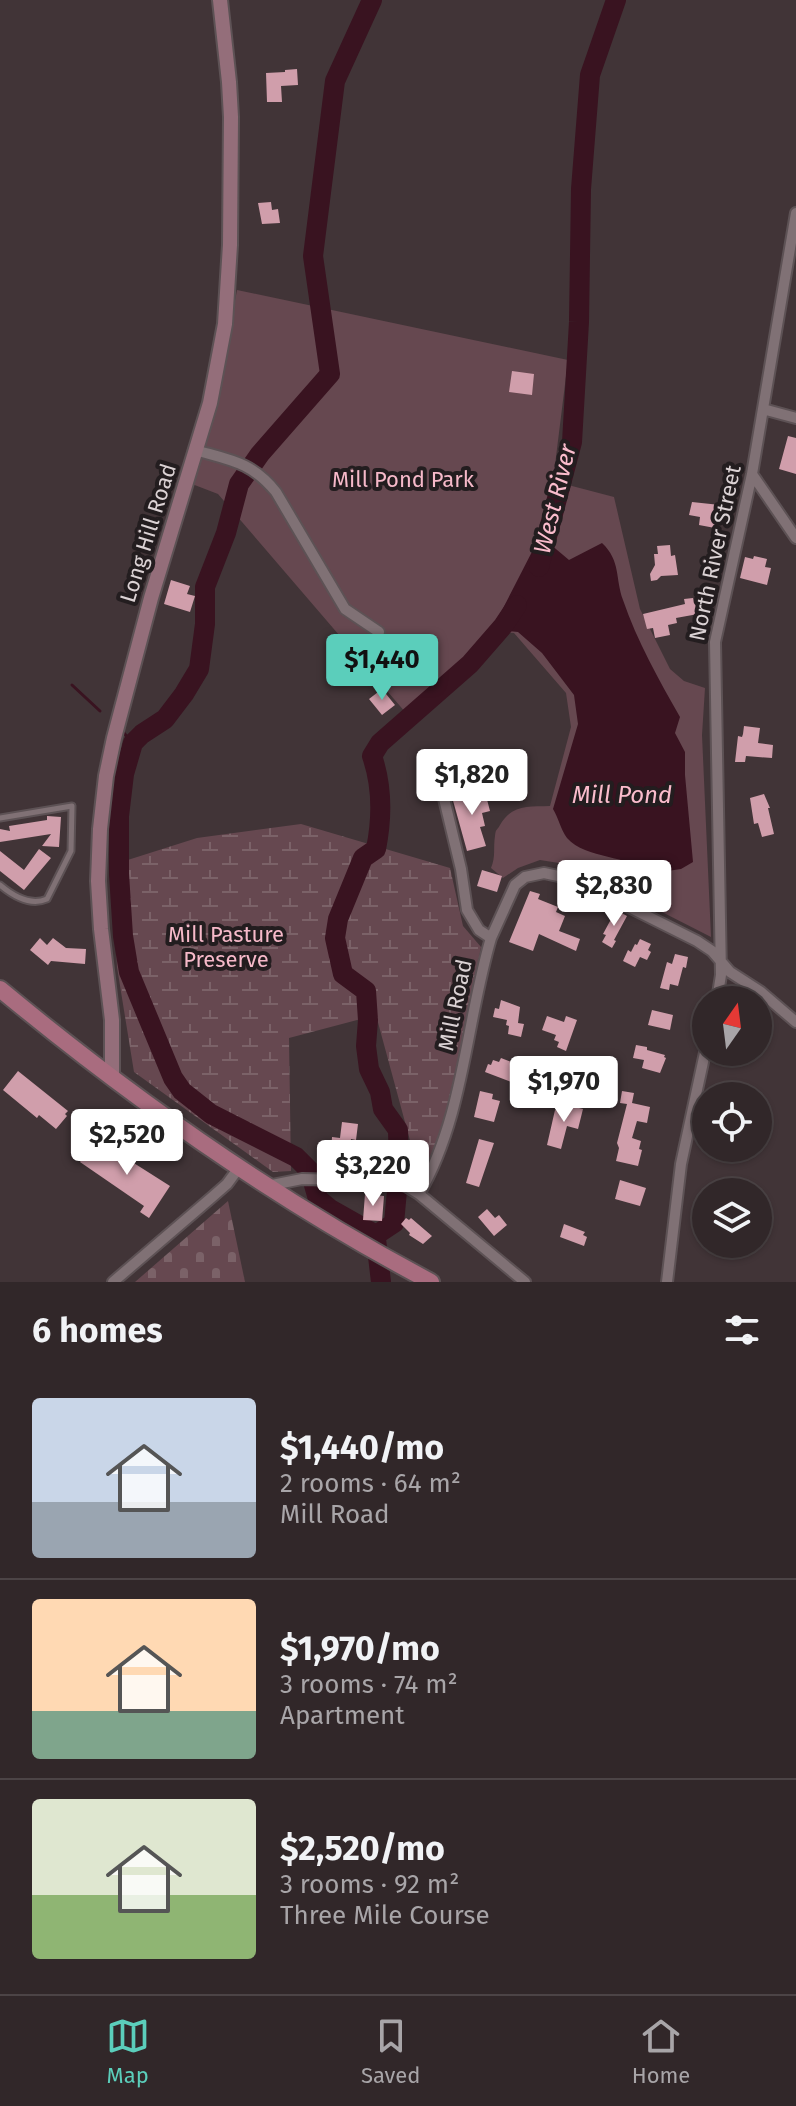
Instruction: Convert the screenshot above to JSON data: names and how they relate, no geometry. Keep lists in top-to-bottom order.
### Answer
{
  "streets": {
    "street": ["Long Hill Road", "North River Street", "Mill Road"]
  },
  "water": ["West River", "Mill Pond"],
  "parks": ["Mill Pond Park", "Mill Pasture Preserve"],
  "north": "top",
  "page": {
    "price": [
      "$1,440",
      "$1,820",
      "$2,830",
      "$1,970",
      "$2,520",
      "$3,220"
    ],
    "heading": "6 homes",
    "list": [
      {
        "name": "$1,440/mo",
        "note": "2 rooms · 64 m² · Mill Road"
      },
      {
        "name": "$1,970/mo",
        "note": "3 rooms · 74 m² · Apartment"
      },
      {
        "name": "$2,520/mo",
        "note": "3 rooms · 92 m² · Three Mile Course"
      }
    ],
    "tabs": ["Map", "Saved", "Home"]
  }
}
